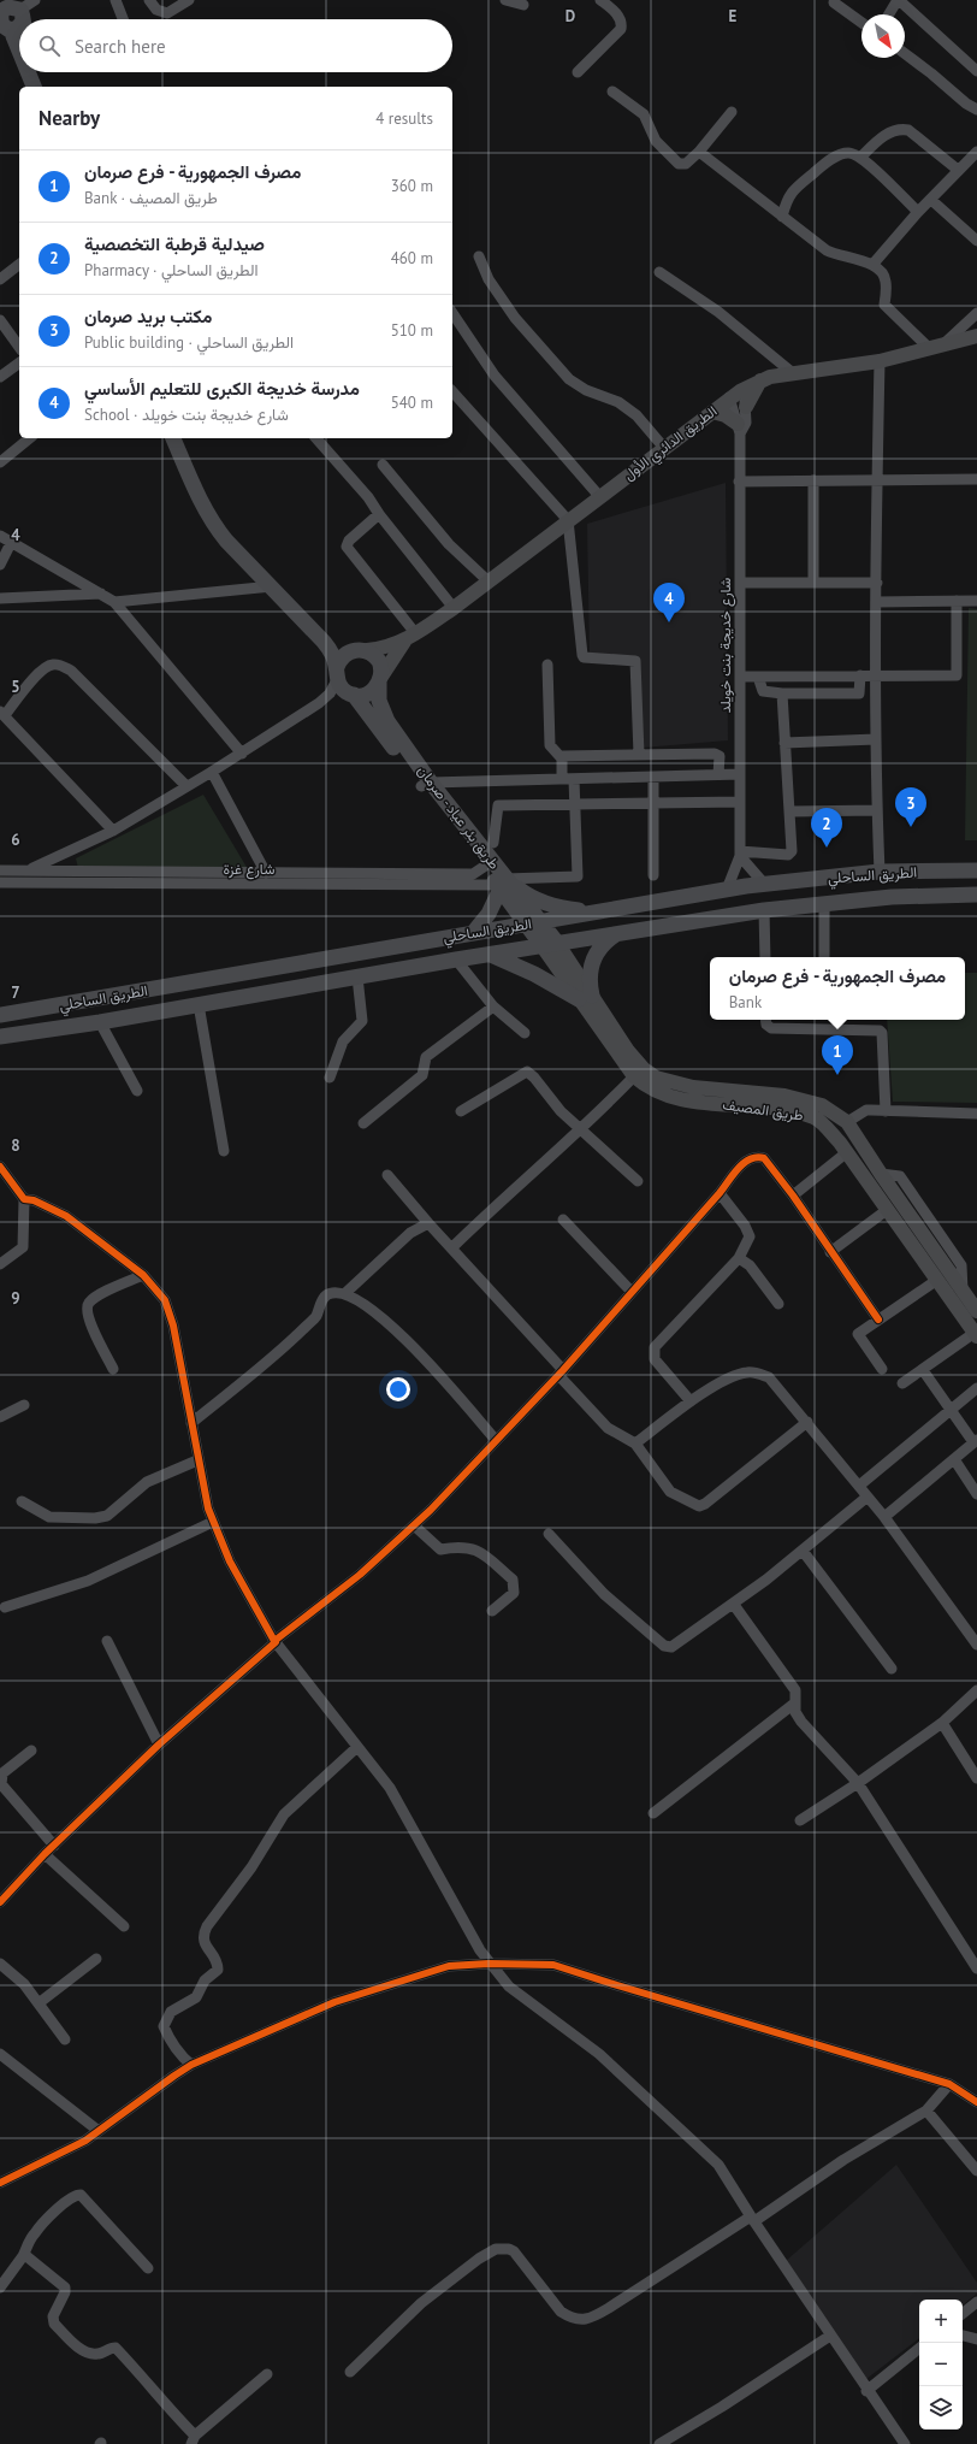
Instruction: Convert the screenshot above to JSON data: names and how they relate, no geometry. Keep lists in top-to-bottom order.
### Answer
{
  "streets": {
    "highway": ["طريق بئر عياد - صرمان", "الطريق الساحلي"],
    "main road": ["الطريق الدائري الأول", "طريق المصيف"],
    "street": ["شارع خديجة بنت خويلد", "شارع غزة"]
  },
  "crossings": [
    ["طريق بئر عياد - صرمان", "شارع غزة"],
    ["طريق بئر عياد - صرمان", "الطريق الساحلي"],
    ["طريق بئر عياد - صرمان", "طريق المصيف"],
    ["الطريق الساحلي", "طريق المصيف"]
  ],
  "north": "bottom right",
  "page": {
    "search": "Search here",
    "heading": ["Nearby", "4 results"],
    "list": [
      {
        "mark": "1",
        "name": "مصرف الجمهورية - فرع صرمان",
        "note": "Bank · طريق المصيف",
        "value": "360 m"
      },
      {
        "mark": "2",
        "name": "صيدلية قرطبة التخصصية",
        "note": "Pharmacy · الطريق الساحلي",
        "value": "460 m"
      },
      {
        "mark": "3",
        "name": "مكتب بريد صرمان",
        "note": "Public building · الطريق الساحلي",
        "value": "510 m"
      },
      {
        "mark": "4",
        "name": "مدرسة خديجة الكبرى للتعليم الأساسي",
        "note": "School · شارع خديجة بنت خويلد",
        "value": "540 m"
      }
    ],
    "pins": [
      "4",
      "3",
      "2",
      "1"
    ],
    "popup": ["مصرف الجمهورية - فرع صرمان", "Bank"],
    "map_buttons": ["+", "−"]
  },
  "grid": {
    "columns": ["D", "E"],
    "rows": [
      "4",
      "5",
      "6",
      "7",
      "8",
      "9"
    ]
  }
}
